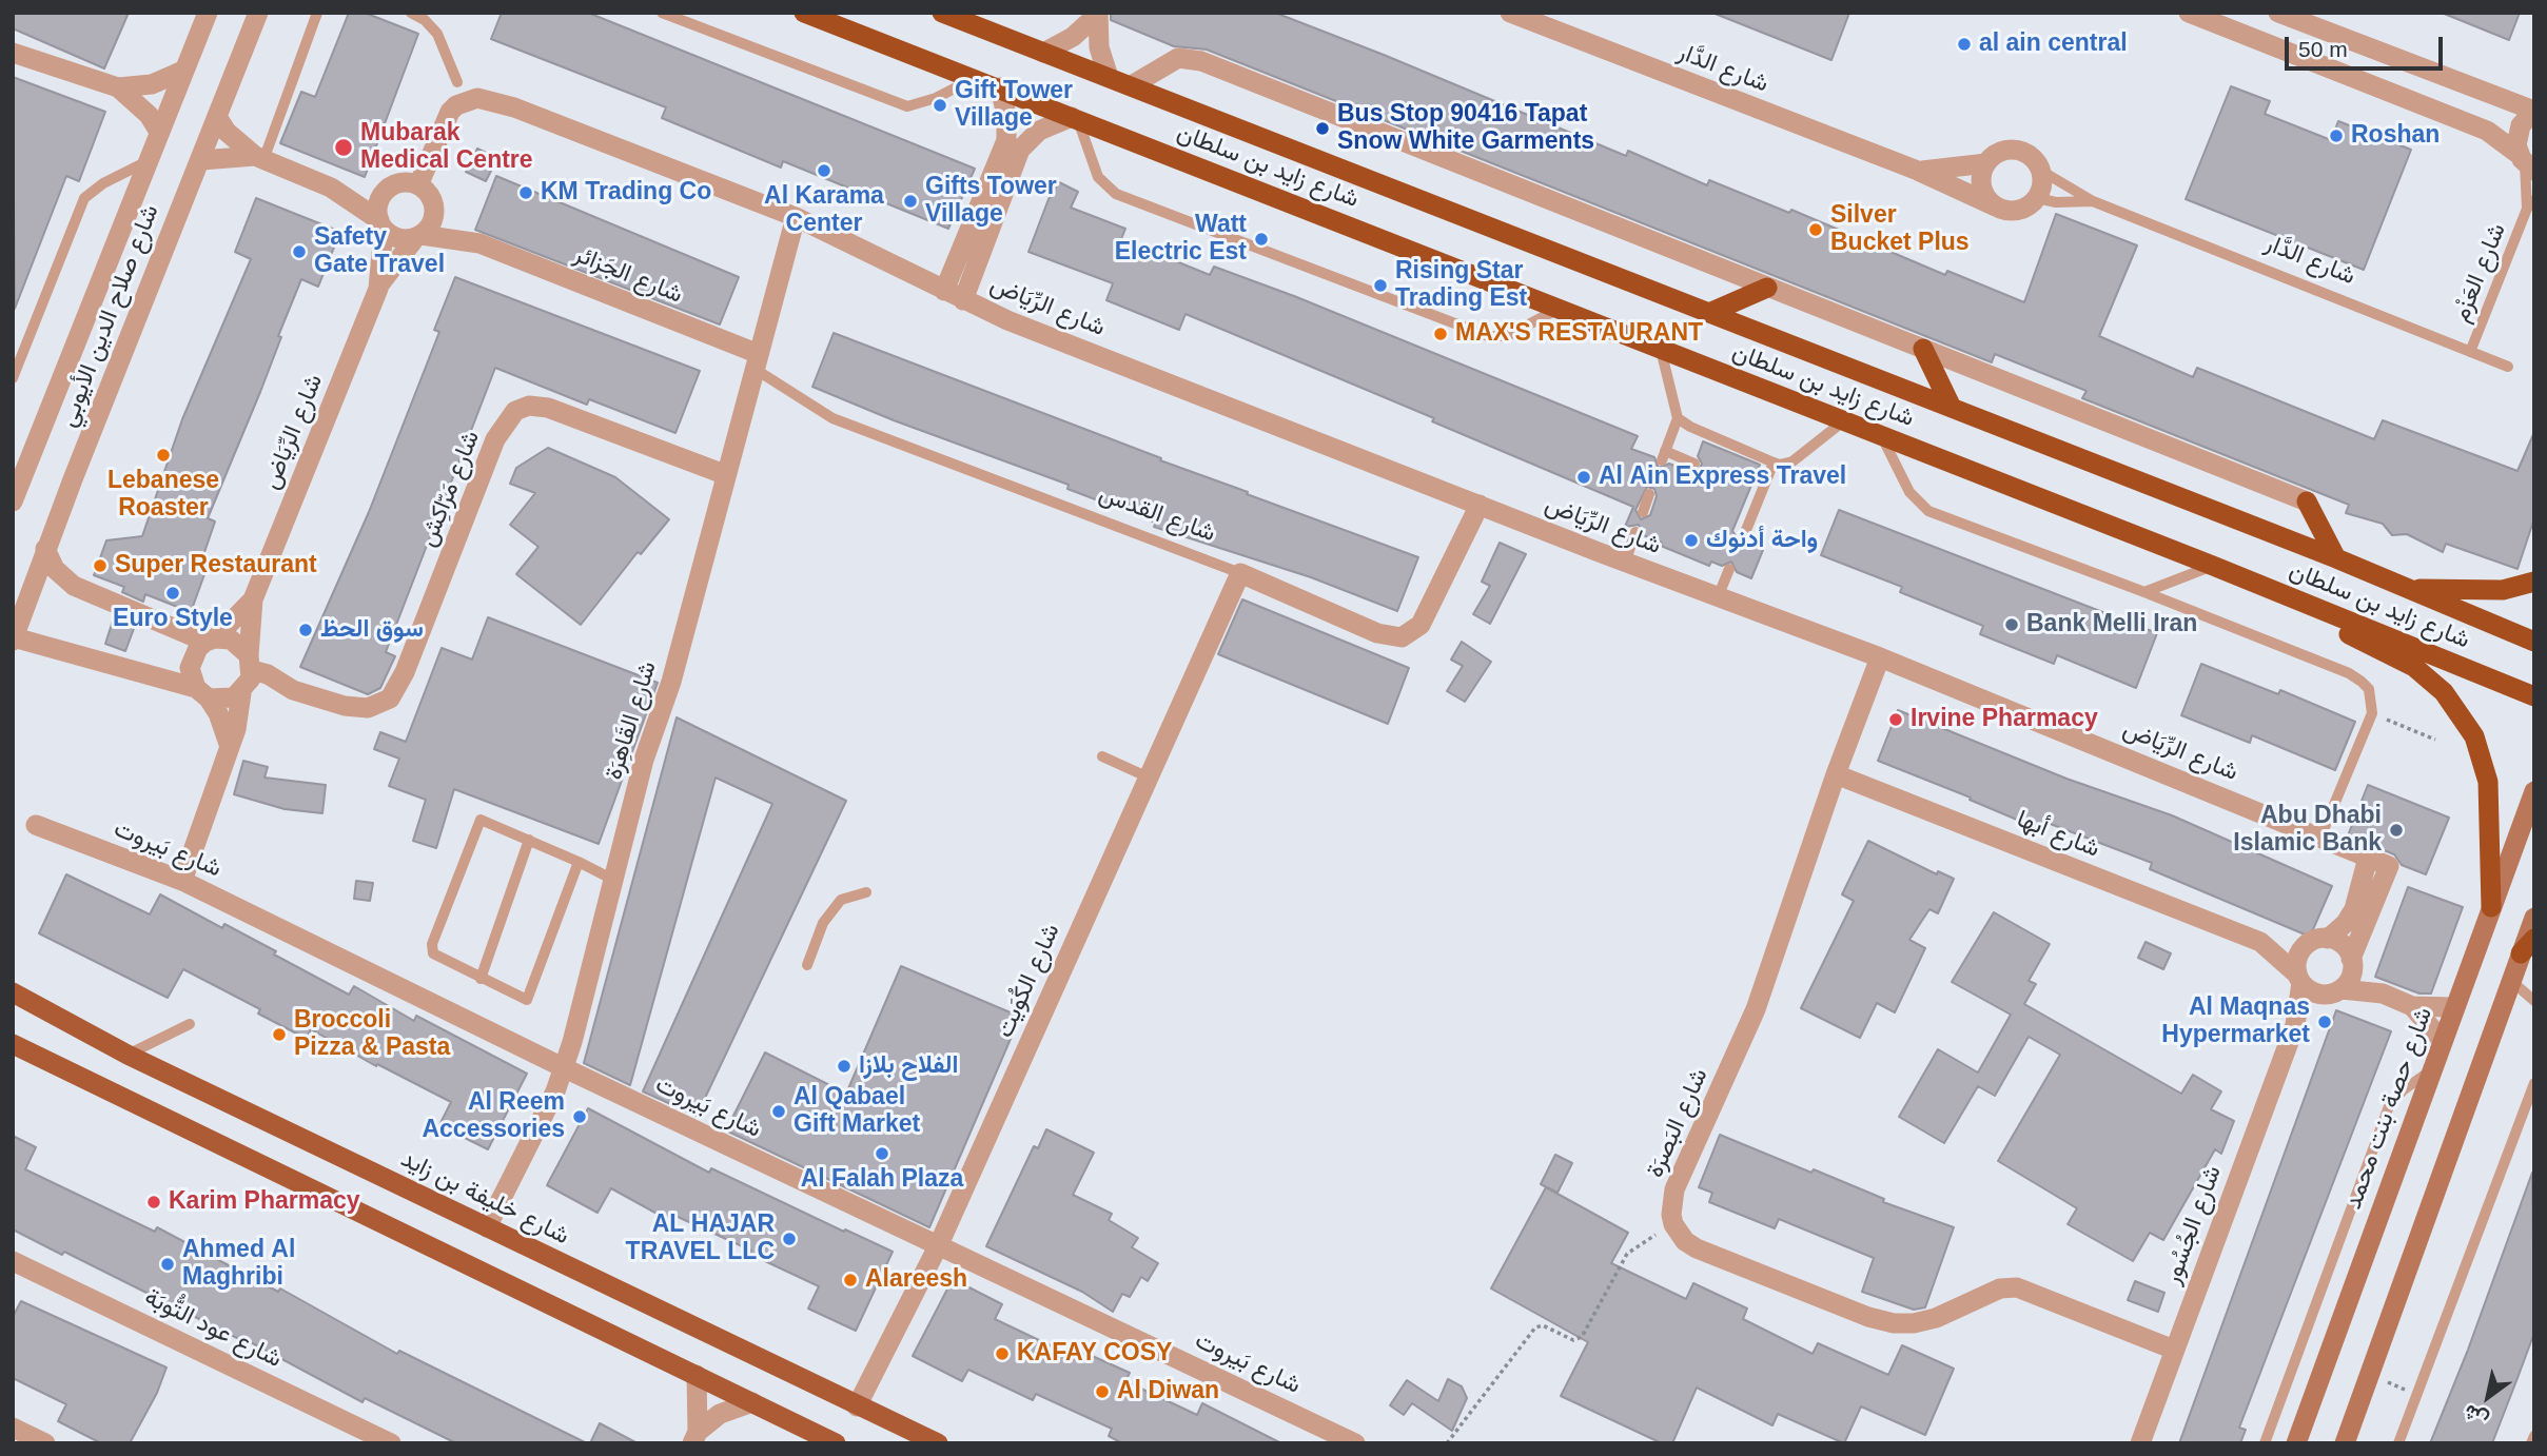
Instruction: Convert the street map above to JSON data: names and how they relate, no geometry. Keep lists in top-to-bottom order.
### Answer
{
  "streets": {
    "highway": ["شارع زايد بن سلطان"],
    "main road": ["شارع حصة بنت محمد", "شارع خليفة بن زايد"],
    "street": [
      "شارع الدَّار",
      "شارع الجَزائر",
      "شارع الرِّيَاض",
      "شارع صلاح الدين الأيوبي",
      "شارع مَرّاكِش",
      "شارع القدس",
      "شارع القَاهِرَة",
      "شارع أبها",
      "شارع بَيروت",
      "شارع الكُوَيت",
      "شارع البَصرَة",
      "شارع الجُسُور",
      "شارع عود التُّوبَة"
    ],
    "lane": ["شارع العَزْم"]
  },
  "crossings": [
    ["شارع الدَّار", "شارع العَزْم"],
    ["شارع زايد بن سلطان", "شارع الرِّيَاض"],
    ["شارع الجَزائر", "شارع الرِّيَاض"],
    ["شارع الجَزائر", "شارع القدس"],
    ["شارع الجَزائر", "شارع القَاهِرَة"],
    ["شارع الرِّيَاض", "شارع مَرّاكِش"],
    ["شارع الرِّيَاض", "شارع القدس"],
    ["شارع الرِّيَاض", "شارع القَاهِرَة"],
    ["شارع الرِّيَاض", "شارع أبها"],
    ["شارع الرِّيَاض", "شارع بَيروت"],
    ["شارع الرِّيَاض", "شارع البَصرَة"],
    ["شارع الرِّيَاض", "شارع الجُسُور"],
    ["شارع مَرّاكِش", "شارع القَاهِرَة"],
    ["شارع القدس", "شارع القَاهِرَة"],
    ["شارع القدس", "شارع الكُوَيت"],
    ["شارع القَاهِرَة", "شارع بَيروت"],
    ["شارع القَاهِرَة", "شارع خليفة بن زايد"],
    ["شارع أبها", "شارع البَصرَة"],
    ["شارع أبها", "شارع الجُسُور"],
    ["شارع بَيروت", "شارع الكُوَيت"],
    ["شارع الكُوَيت", "شارع خليفة بن زايد"]
  ],
  "places": [
    "al ain central",
    "Gift Tower Village",
    "Bus Stop 90416 Tapat Snow White Garments",
    "Roshan",
    "Mubarak Medical Centre",
    "Al Karama Center",
    "KM Trading Co",
    "Gifts Tower Village",
    "Silver Bucket Plus",
    "Watt Electric Est",
    "Safety Gate Travel",
    "Rising Star Trading Est",
    "MAX'S RESTAURANT",
    "Lebanese Roaster",
    "Al Ain Express Travel",
    "واحة أدنوك",
    "Super Restaurant",
    "Euro Style",
    "Bank Melli Iran",
    "سوق الحظ",
    "Irvine Pharmacy",
    "Abu Dhabi Islamic Bank",
    "Al Maqnas Hypermarket",
    "Broccoli Pizza & Pasta",
    "الفلاح بلازا",
    "Al Qabael Gift Market",
    "Al Reem Accessories",
    "Al Falah Plaza",
    "Karim Pharmacy",
    "AL HAJAR TRAVEL LLC",
    "Ahmed Al Maghribi",
    "Alareesh",
    "KAFAY COSY",
    "Al Diwan"
  ],
  "scale_bar": "50 m",
  "north": "bottom left"
}
